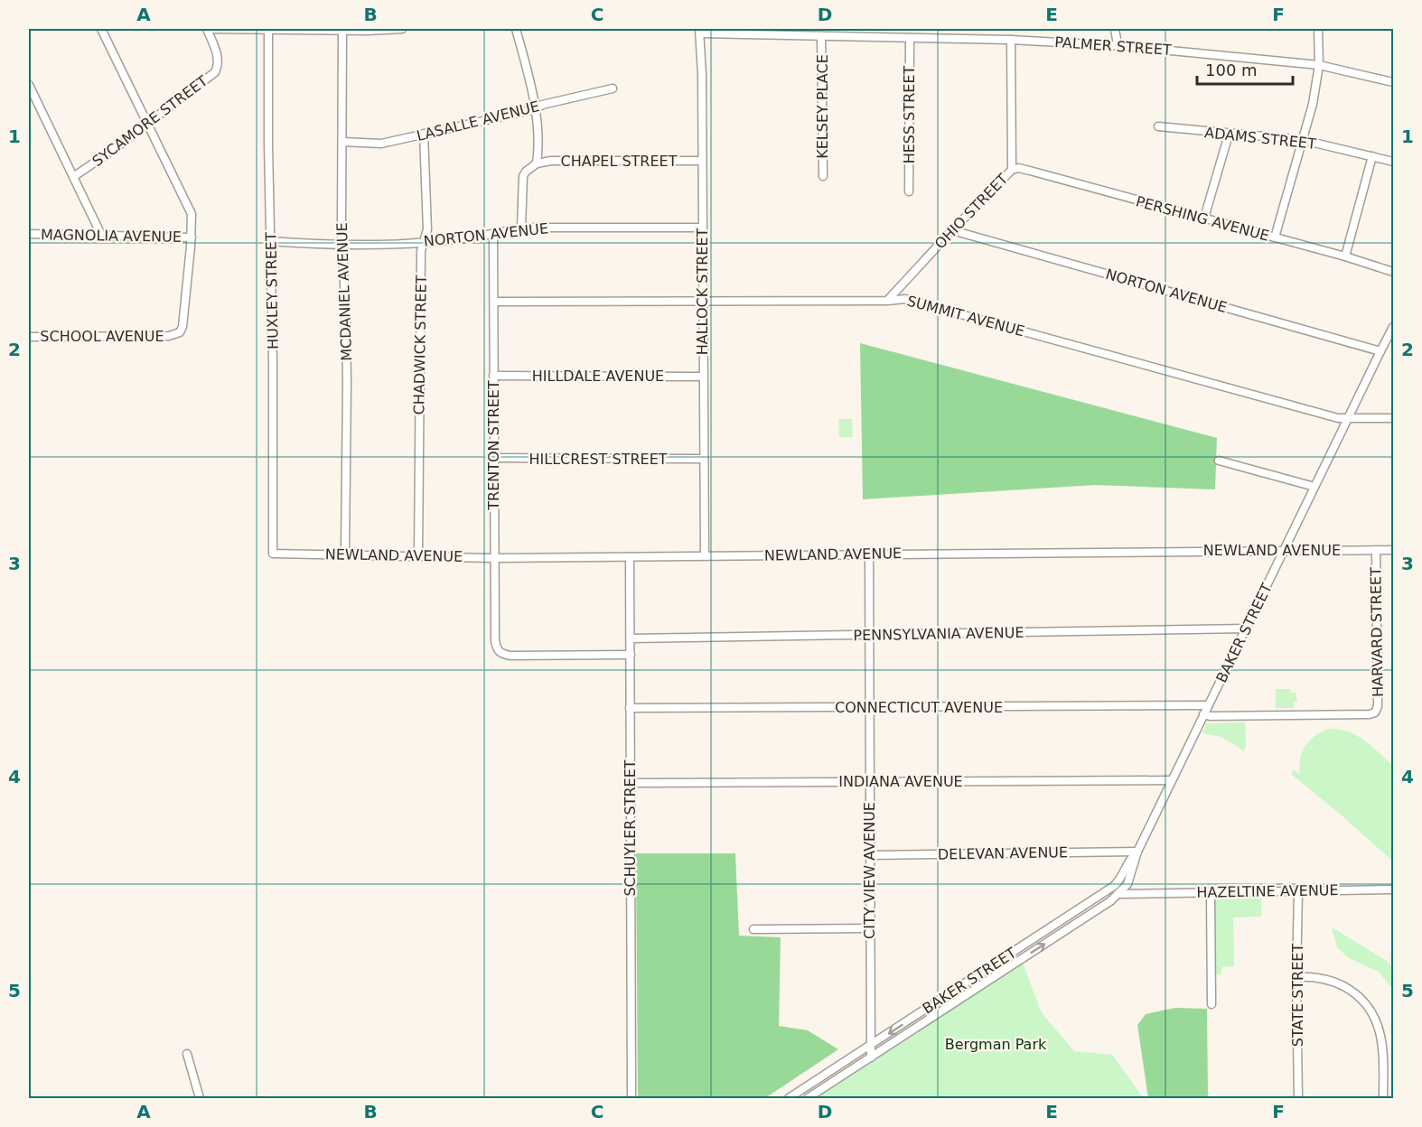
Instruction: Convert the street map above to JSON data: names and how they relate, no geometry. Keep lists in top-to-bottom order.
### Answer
{
  "streets": {
    "street": [
      "PALMER STREET",
      "KELSEY PLACE",
      "HESS STREET",
      "SYCAMORE STREET",
      "LASALLE AVENUE",
      "ADAMS STREET",
      "CHAPEL STREET",
      "OHIO STREET",
      "PERSHING AVENUE",
      "NORTON AVENUE",
      "MAGNOLIA AVENUE",
      "HUXLEY STREET",
      "MCDANIEL AVENUE",
      "HALLOCK STREET",
      "SUMMIT AVENUE",
      "SCHOOL AVENUE",
      "CHADWICK STREET",
      "HILLDALE AVENUE",
      "TRENTON STREET",
      "HILLCREST STREET",
      "NEWLAND AVENUE",
      "HARVARD STREET",
      "BAKER STREET",
      "PENNSYLVANIA AVENUE",
      "CONNECTICUT AVENUE",
      "INDIANA AVENUE",
      "SCHUYLER STREET",
      "DELEVAN AVENUE",
      "CITY VIEW AVENUE",
      "HAZELTINE AVENUE",
      "STATE STREET"
    ]
  },
  "crossings": [
    ["PALMER STREET", "KELSEY PLACE"],
    ["PALMER STREET", "HESS STREET"],
    ["PALMER STREET", "OHIO STREET"],
    ["PALMER STREET", "HALLOCK STREET"],
    ["SYCAMORE STREET", "MAGNOLIA AVENUE"],
    ["LASALLE AVENUE", "MCDANIEL AVENUE"],
    ["LASALLE AVENUE", "CHADWICK STREET"],
    ["CHAPEL STREET", "HALLOCK STREET"],
    ["OHIO STREET", "PERSHING AVENUE"],
    ["OHIO STREET", "NORTON AVENUE"],
    ["OHIO STREET", "SUMMIT AVENUE"],
    ["NORTON AVENUE", "HUXLEY STREET"],
    ["NORTON AVENUE", "MCDANIEL AVENUE"],
    ["NORTON AVENUE", "HALLOCK STREET"],
    ["NORTON AVENUE", "CHADWICK STREET"],
    ["NORTON AVENUE", "TRENTON STREET"],
    ["NORTON AVENUE", "BAKER STREET"],
    ["MAGNOLIA AVENUE", "SCHOOL AVENUE"],
    ["HUXLEY STREET", "NEWLAND AVENUE"],
    ["MCDANIEL AVENUE", "NEWLAND AVENUE"],
    ["HALLOCK STREET", "SUMMIT AVENUE"],
    ["HALLOCK STREET", "HILLDALE AVENUE"],
    ["HALLOCK STREET", "HILLCREST STREET"],
    ["HALLOCK STREET", "NEWLAND AVENUE"],
    ["SUMMIT AVENUE", "TRENTON STREET"],
    ["SUMMIT AVENUE", "BAKER STREET"],
    ["CHADWICK STREET", "NEWLAND AVENUE"],
    ["HILLDALE AVENUE", "TRENTON STREET"],
    ["TRENTON STREET", "HILLCREST STREET"],
    ["TRENTON STREET", "NEWLAND AVENUE"],
    ["TRENTON STREET", "SCHUYLER STREET"],
    ["NEWLAND AVENUE", "HARVARD STREET"],
    ["NEWLAND AVENUE", "BAKER STREET"],
    ["NEWLAND AVENUE", "SCHUYLER STREET"],
    ["NEWLAND AVENUE", "CITY VIEW AVENUE"],
    ["HARVARD STREET", "BAKER STREET"],
    ["BAKER STREET", "PENNSYLVANIA AVENUE"],
    ["BAKER STREET", "CONNECTICUT AVENUE"],
    ["BAKER STREET", "INDIANA AVENUE"],
    ["BAKER STREET", "DELEVAN AVENUE"],
    ["BAKER STREET", "CITY VIEW AVENUE"],
    ["BAKER STREET", "HAZELTINE AVENUE"],
    ["PENNSYLVANIA AVENUE", "SCHUYLER STREET"],
    ["PENNSYLVANIA AVENUE", "CITY VIEW AVENUE"],
    ["CONNECTICUT AVENUE", "SCHUYLER STREET"],
    ["CONNECTICUT AVENUE", "CITY VIEW AVENUE"],
    ["INDIANA AVENUE", "SCHUYLER STREET"],
    ["INDIANA AVENUE", "CITY VIEW AVENUE"],
    ["DELEVAN AVENUE", "CITY VIEW AVENUE"],
    ["HAZELTINE AVENUE", "STATE STREET"]
  ],
  "parks": ["Bergman Park"],
  "scale_bar": "100 m",
  "grid": {
    "columns": [
      "A",
      "B",
      "C",
      "D",
      "E",
      "F"
    ],
    "rows": [
      "1",
      "2",
      "3",
      "4",
      "5"
    ]
  }
}
